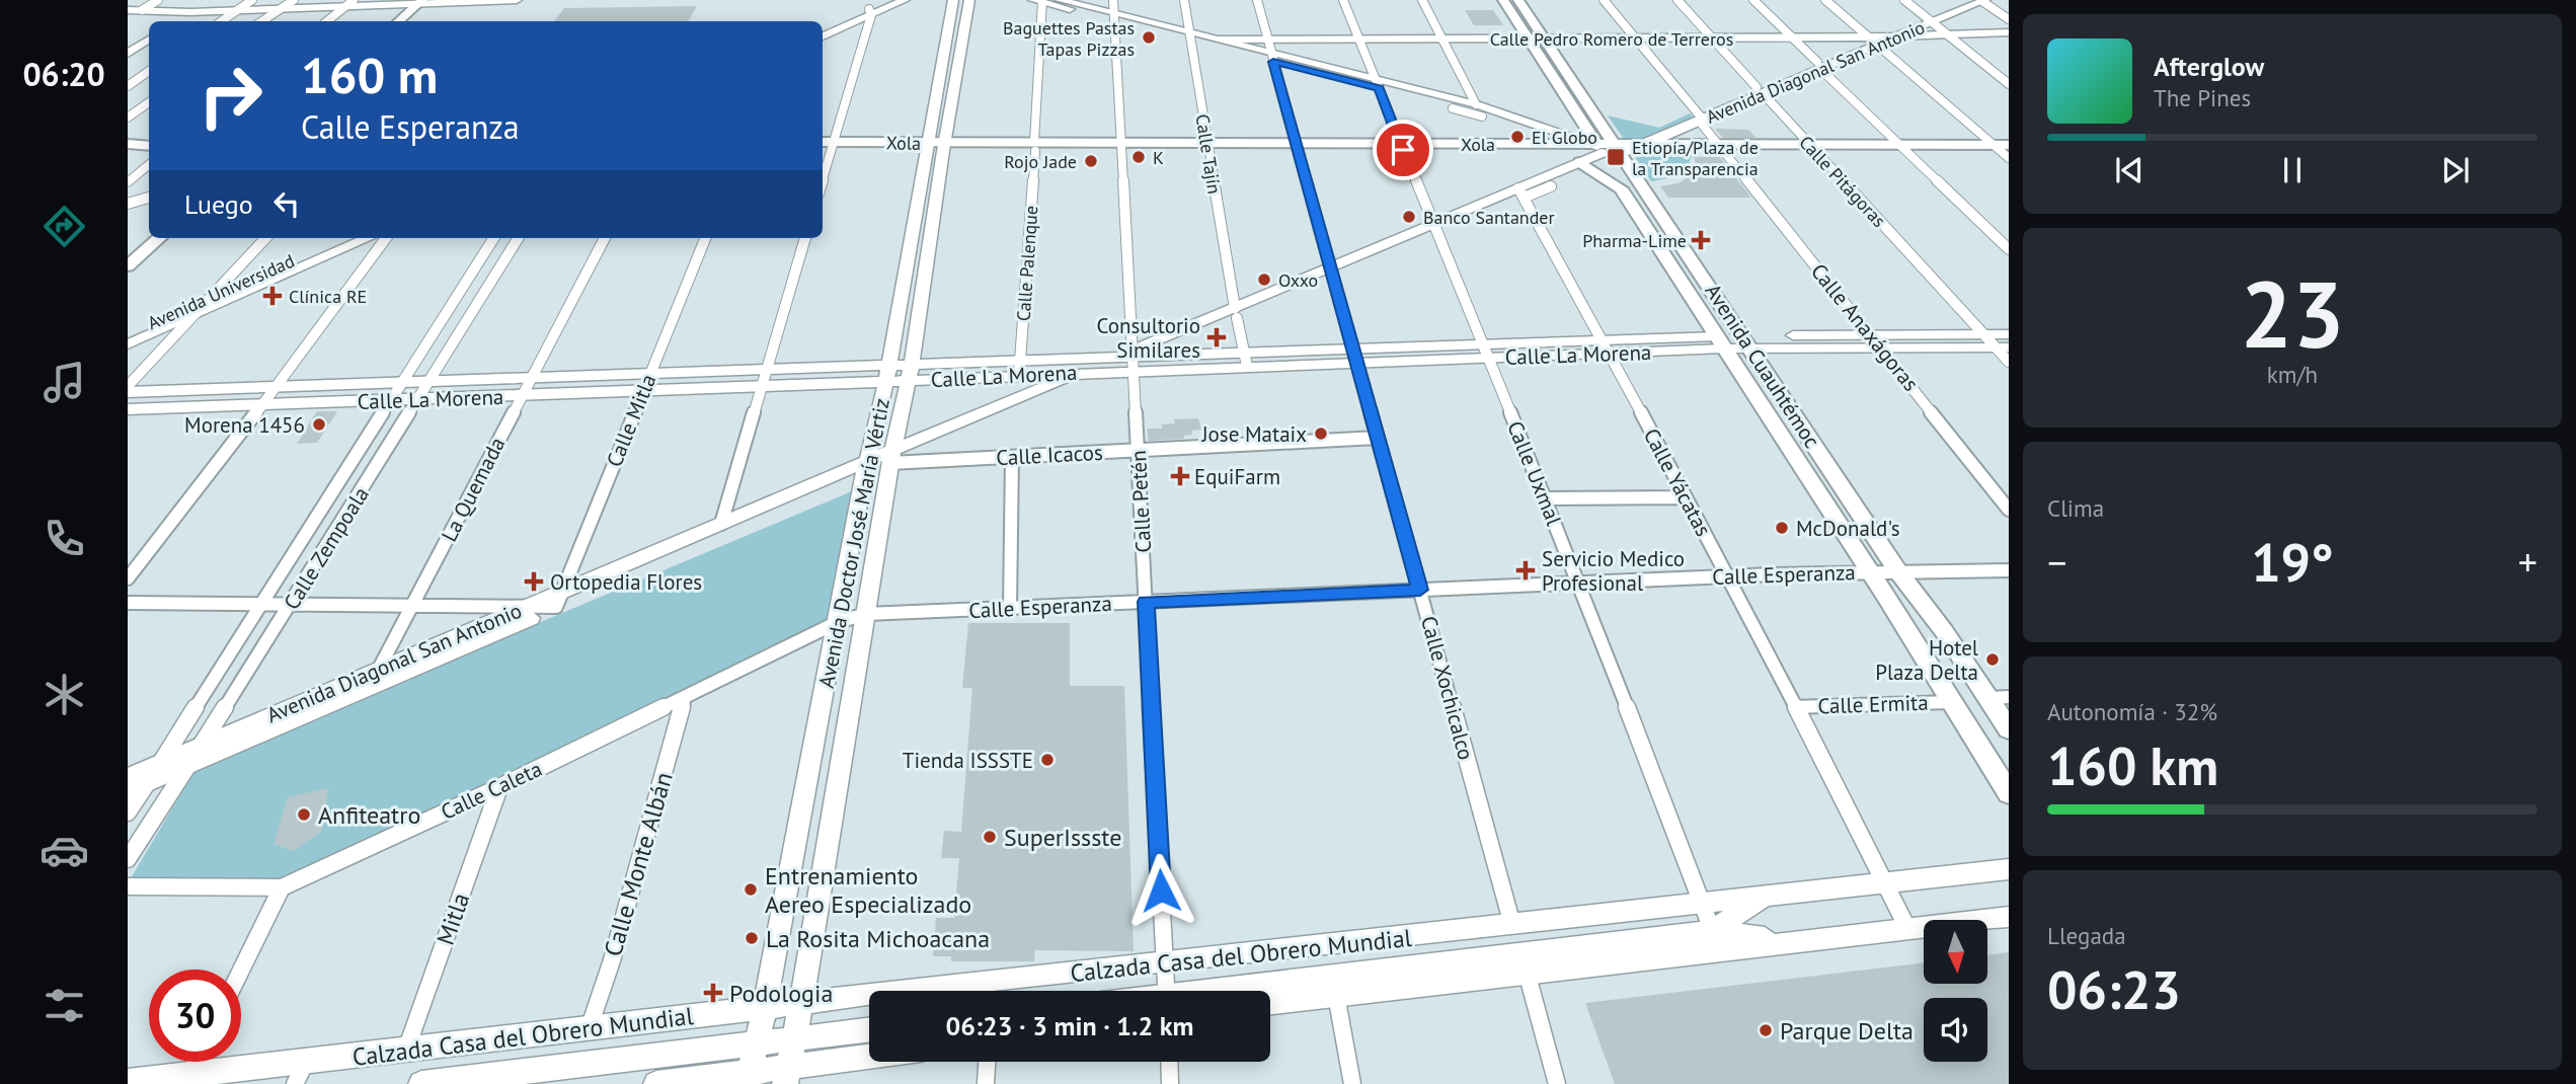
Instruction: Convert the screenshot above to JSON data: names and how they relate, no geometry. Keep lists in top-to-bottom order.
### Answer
{
  "streets": {
    "main road": ["Xola", "Avenida Cuauhtémoc"],
    "street": [
      "Calle Pedro Romero de Terreros",
      "Avenida Diagonal San Antonio",
      "Calle Tajín",
      "Calle Pitágoras",
      "Calle Palenque",
      "Avenida Universidad",
      "Calle Anaxágoras",
      "Calle La Morena",
      "Calle Mitla",
      "Calle Icacos",
      "Calle Uxmal",
      "Calle Yácatas",
      "La Quemada",
      "Calle Petén",
      "Avenida Doctor José María Vértiz",
      "Calle Zempoala",
      "Calle Esperanza",
      "Calle Xochicalco",
      "Calle Ermita",
      "Calle Caleta",
      "Calle Monte Albán",
      "Mitla",
      "Calzada Casa del Obrero Mundial"
    ]
  },
  "crossings": [
    ["Calle Pedro Romero de Terreros", "Avenida Diagonal San Antonio"],
    ["Calle Pedro Romero de Terreros", "Calle Pitágoras"],
    ["Calle Pedro Romero de Terreros", "Calle Anaxágoras"],
    ["Calle Pedro Romero de Terreros", "Avenida Cuauhtémoc"],
    ["Calle Pedro Romero de Terreros", "Calle Uxmal"],
    ["Calle Pedro Romero de Terreros", "Calle Xochicalco"],
    ["Avenida Diagonal San Antonio", "Xola"],
    ["Avenida Diagonal San Antonio", "Calle Pitágoras"],
    ["Avenida Diagonal San Antonio", "Calle Anaxágoras"],
    ["Avenida Diagonal San Antonio", "Calle La Morena"],
    ["Avenida Diagonal San Antonio", "Calle Mitla"],
    ["Avenida Diagonal San Antonio", "Calle Icacos"],
    ["Avenida Diagonal San Antonio", "La Quemada"],
    ["Avenida Diagonal San Antonio", "Avenida Doctor José María Vértiz"],
    ["Avenida Diagonal San Antonio", "Calle Zempoala"],
    ["Xola", "Calle Tajín"],
    ["Xola", "Calle Pitágoras"],
    ["Xola", "Calle Palenque"],
    ["Xola", "Calle Anaxágoras"],
    ["Xola", "Avenida Cuauhtémoc"],
    ["Xola", "Calle Uxmal"],
    ["Xola", "Calle Petén"],
    ["Xola", "Avenida Doctor José María Vértiz"],
    ["Xola", "Calle Xochicalco"],
    ["Calle Tajín", "Calle La Morena"],
    ["Calle Pitágoras", "Calle La Morena"],
    ["Calle Palenque", "Calle La Morena"],
    ["Calle Anaxágoras", "Calle La Morena"],
    ["Calle La Morena", "Avenida Cuauhtémoc"],
    ["Calle La Morena", "Calle Mitla"],
    ["Calle La Morena", "Calle Uxmal"],
    ["Calle La Morena", "Calle Yácatas"],
    ["Calle La Morena", "La Quemada"],
    ["Calle La Morena", "Calle Petén"],
    ["Calle La Morena", "Avenida Doctor José María Vértiz"],
    ["Calle La Morena", "Calle Zempoala"],
    ["Calle La Morena", "Calle Xochicalco"],
    ["Avenida Cuauhtémoc", "Calle Esperanza"],
    ["Avenida Cuauhtémoc", "Calle Ermita"],
    ["Calle Icacos", "Calle Petén"],
    ["Calle Icacos", "Avenida Doctor José María Vértiz"],
    ["Calle Icacos", "Calle Xochicalco"],
    ["Calle Uxmal", "Calle Esperanza"],
    ["Calle Uxmal", "Calzada Casa del Obrero Mundial"],
    ["Calle Yácatas", "Calle Esperanza"],
    ["Calle Yácatas", "Calle Ermita"],
    ["Calle Yácatas", "Calzada Casa del Obrero Mundial"],
    ["Calle Petén", "Calle Esperanza"],
    ["Calle Petén", "Calzada Casa del Obrero Mundial"],
    ["Avenida Doctor José María Vértiz", "Calle Esperanza"],
    ["Avenida Doctor José María Vértiz", "Calle Caleta"],
    ["Avenida Doctor José María Vértiz", "Calzada Casa del Obrero Mundial"],
    ["Calle Esperanza", "Calle Xochicalco"],
    ["Calle Esperanza", "Calle Caleta"],
    ["Calle Xochicalco", "Calzada Casa del Obrero Mundial"],
    ["Calle Caleta", "Calle Monte Albán"],
    ["Calle Caleta", "Mitla"],
    ["Calle Monte Albán", "Calzada Casa del Obrero Mundial"],
    ["Mitla", "Calzada Casa del Obrero Mundial"]
  ],
  "places": {
    "other": [
      "Baguettes Pastas Tapas Pizzas",
      "El Globo",
      "K",
      "Rojo Jade",
      "Banco Santander",
      "Oxxo",
      "Morena 1456",
      "Jose Mataix",
      "McDonald's",
      "Hotel Plaza Delta",
      "Tienda ISSSTE",
      "Anfiteatro",
      "SuperIssste",
      "Entrenamiento Aereo Especializado",
      "La Rosita Michoacana",
      "Parque Delta"
    ],
    "transit": ["Etiopía/Plaza de la Transparencia"],
    "health": [
      "Pharma-Lime",
      "Clínica RE",
      "Consultorio Similares",
      "EquiFarm",
      "Servicio Medico Profesional",
      "Ortopedia Flores",
      "Podologia"
    ]
  },
  "north": "bottom",
  "page": {
    "tabs": "06:20",
    "turn": ["160 m", "Calle Esperanza"],
    "song": ["Afterglow", "The Pines"],
    "then": "Luego",
    "tile": [
      ["23", "km/h"],
      "Clima",
      ["Autonomía · 32%", "160 km"],
      ["Llegada", "06:23"]
    ],
    "heat": ["−", "19°", "+"],
    "limit": "30",
    "trip": "06:23 · 3 min · 1.2 km"
  }
}
